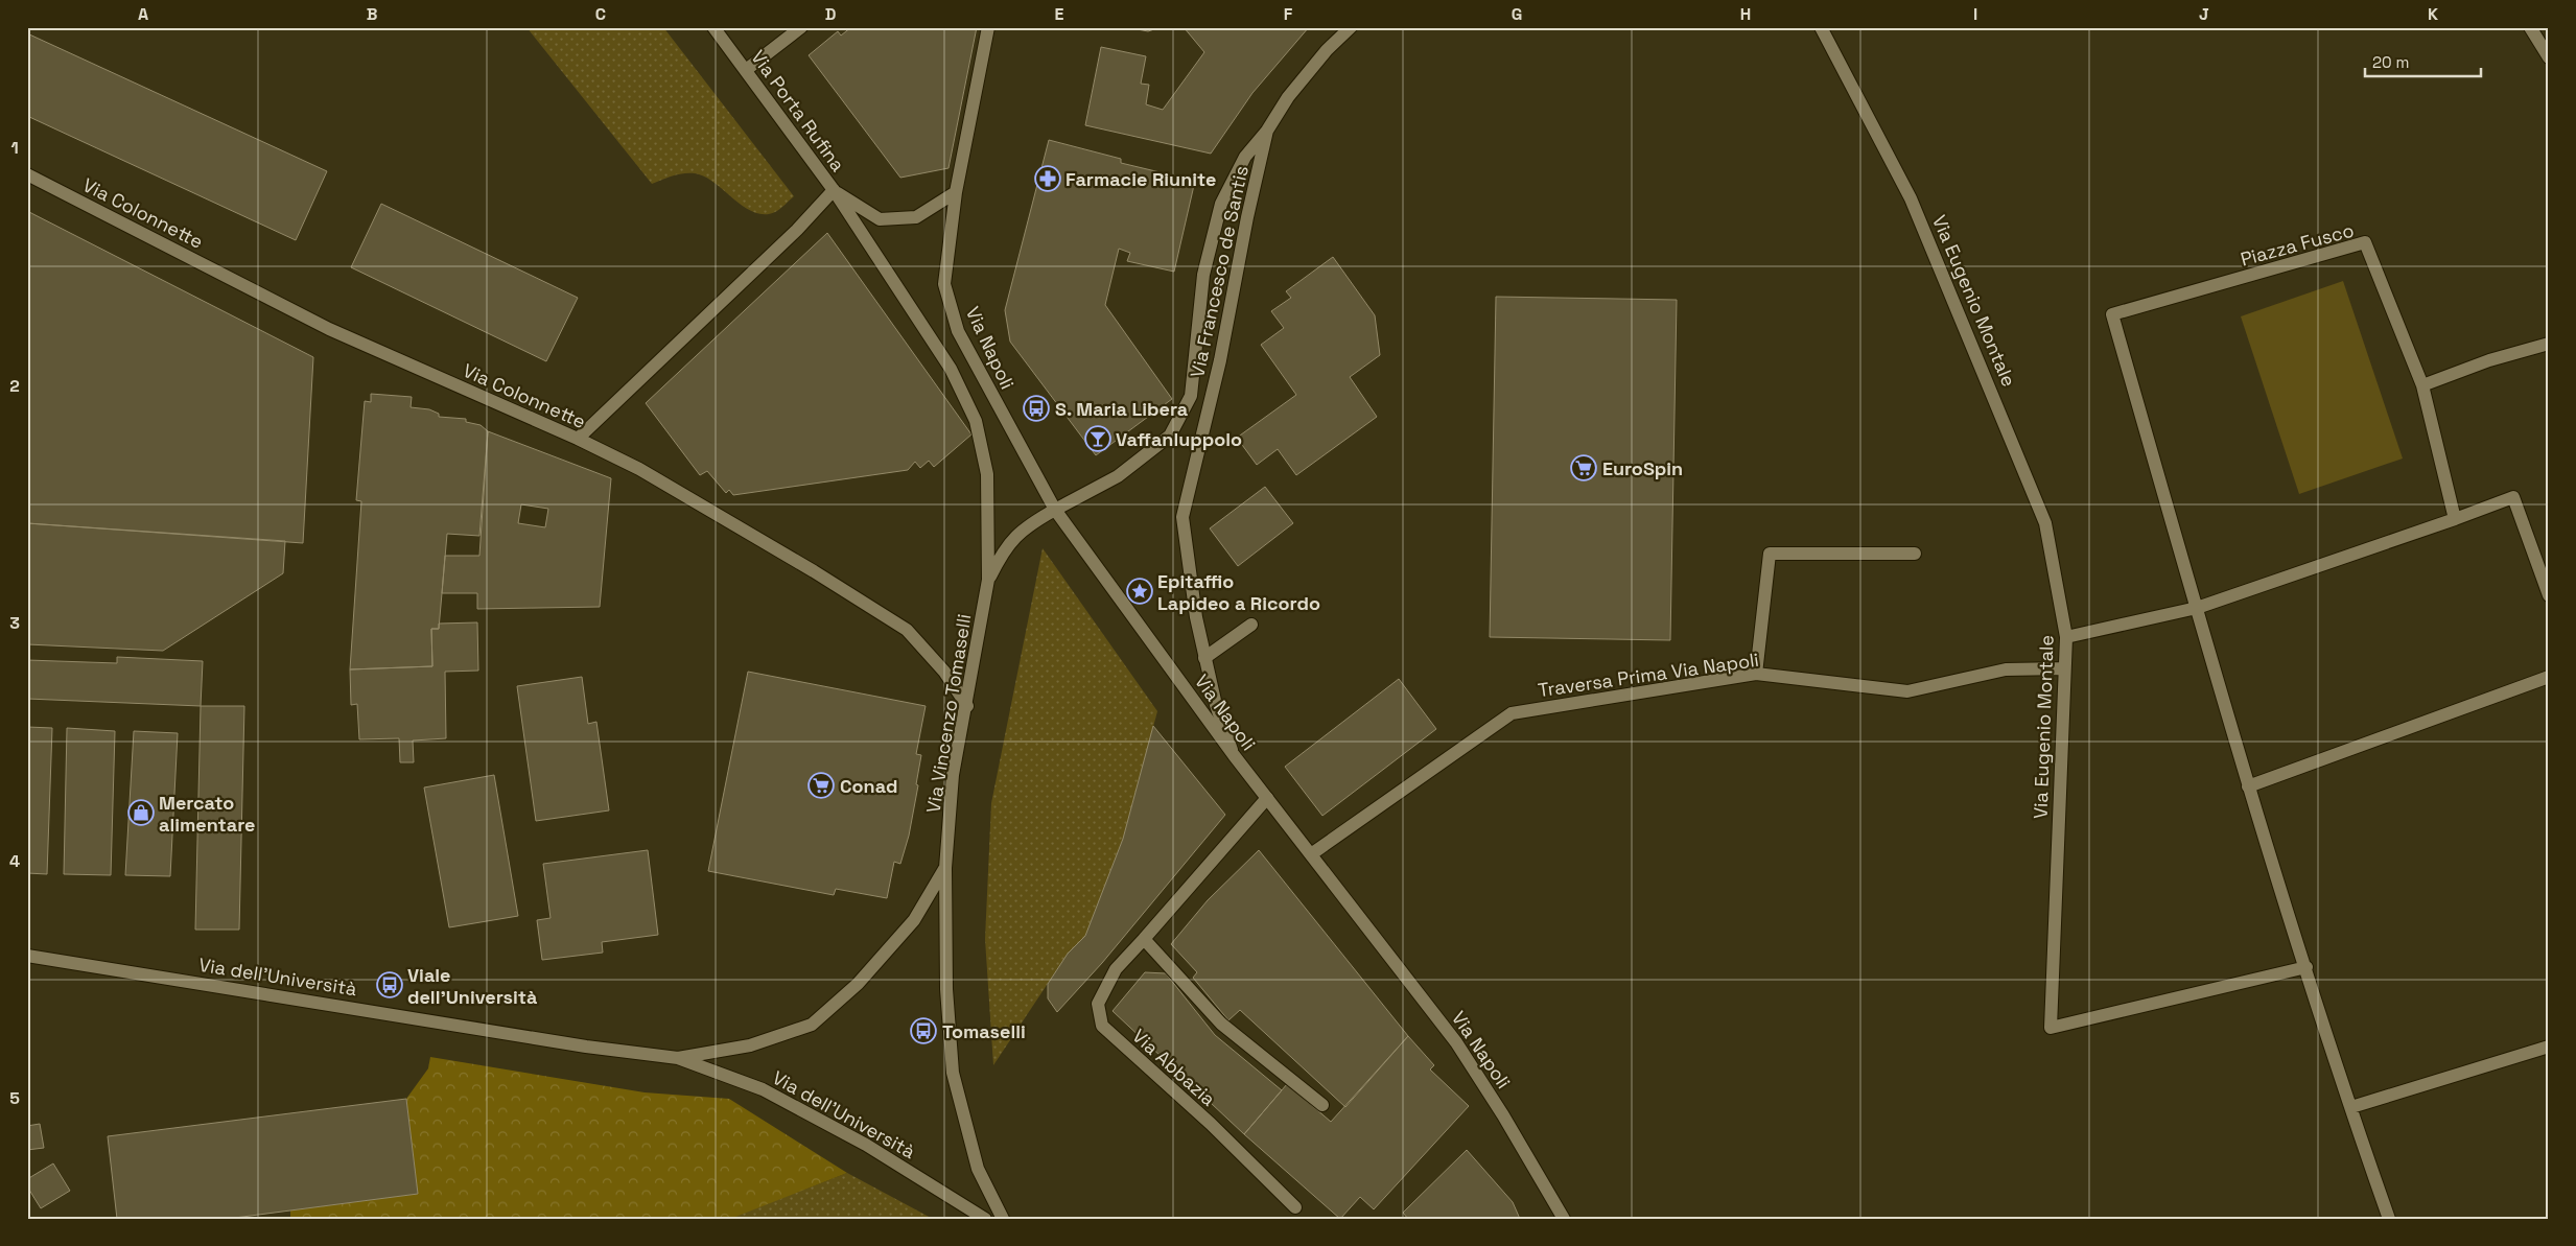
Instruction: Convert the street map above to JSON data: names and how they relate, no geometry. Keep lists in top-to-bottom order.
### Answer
{
  "streets": {
    "street": [
      "Via Porta Rufina",
      "Via Colonnette",
      "Piazza Fusco",
      "Via Francesco de Santis",
      "Via Eugenio Montale",
      "Via Napoli",
      "Traversa Prima Via Napoli",
      "Via Vincenzo Tomaselli",
      "Via dell'Università",
      "Via Abbazia"
    ]
  },
  "crossings": [
    ["Via Colonnette", "Via Vincenzo Tomaselli"],
    ["Via Francesco de Santis", "Via Napoli"],
    ["Via Francesco de Santis", "Via Vincenzo Tomaselli"],
    ["Via Eugenio Montale", "Traversa Prima Via Napoli"],
    ["Via Napoli", "Traversa Prima Via Napoli"],
    ["Via Napoli", "Via Abbazia"],
    ["Via Vincenzo Tomaselli", "Via dell'Università"]
  ],
  "places": {
    "pharmacy": ["Farmacie Riunite"],
    "bus stop": ["S. Maria Libera", "Viale dell'Università", "Tomaselli"],
    "bar": ["Vaffanluppolo"],
    "supermarket": ["EuroSpin", "Conad"],
    "place": ["Epitaffio Lapideo a Ricordo"],
    "shop": ["Mercato alimentare"]
  },
  "scale_bar": "20 m",
  "grid": {
    "columns": [
      "A",
      "B",
      "C",
      "D",
      "E",
      "F",
      "G",
      "H",
      "I",
      "J",
      "K"
    ],
    "rows": [
      "1",
      "2",
      "3",
      "4",
      "5"
    ]
  }
}
